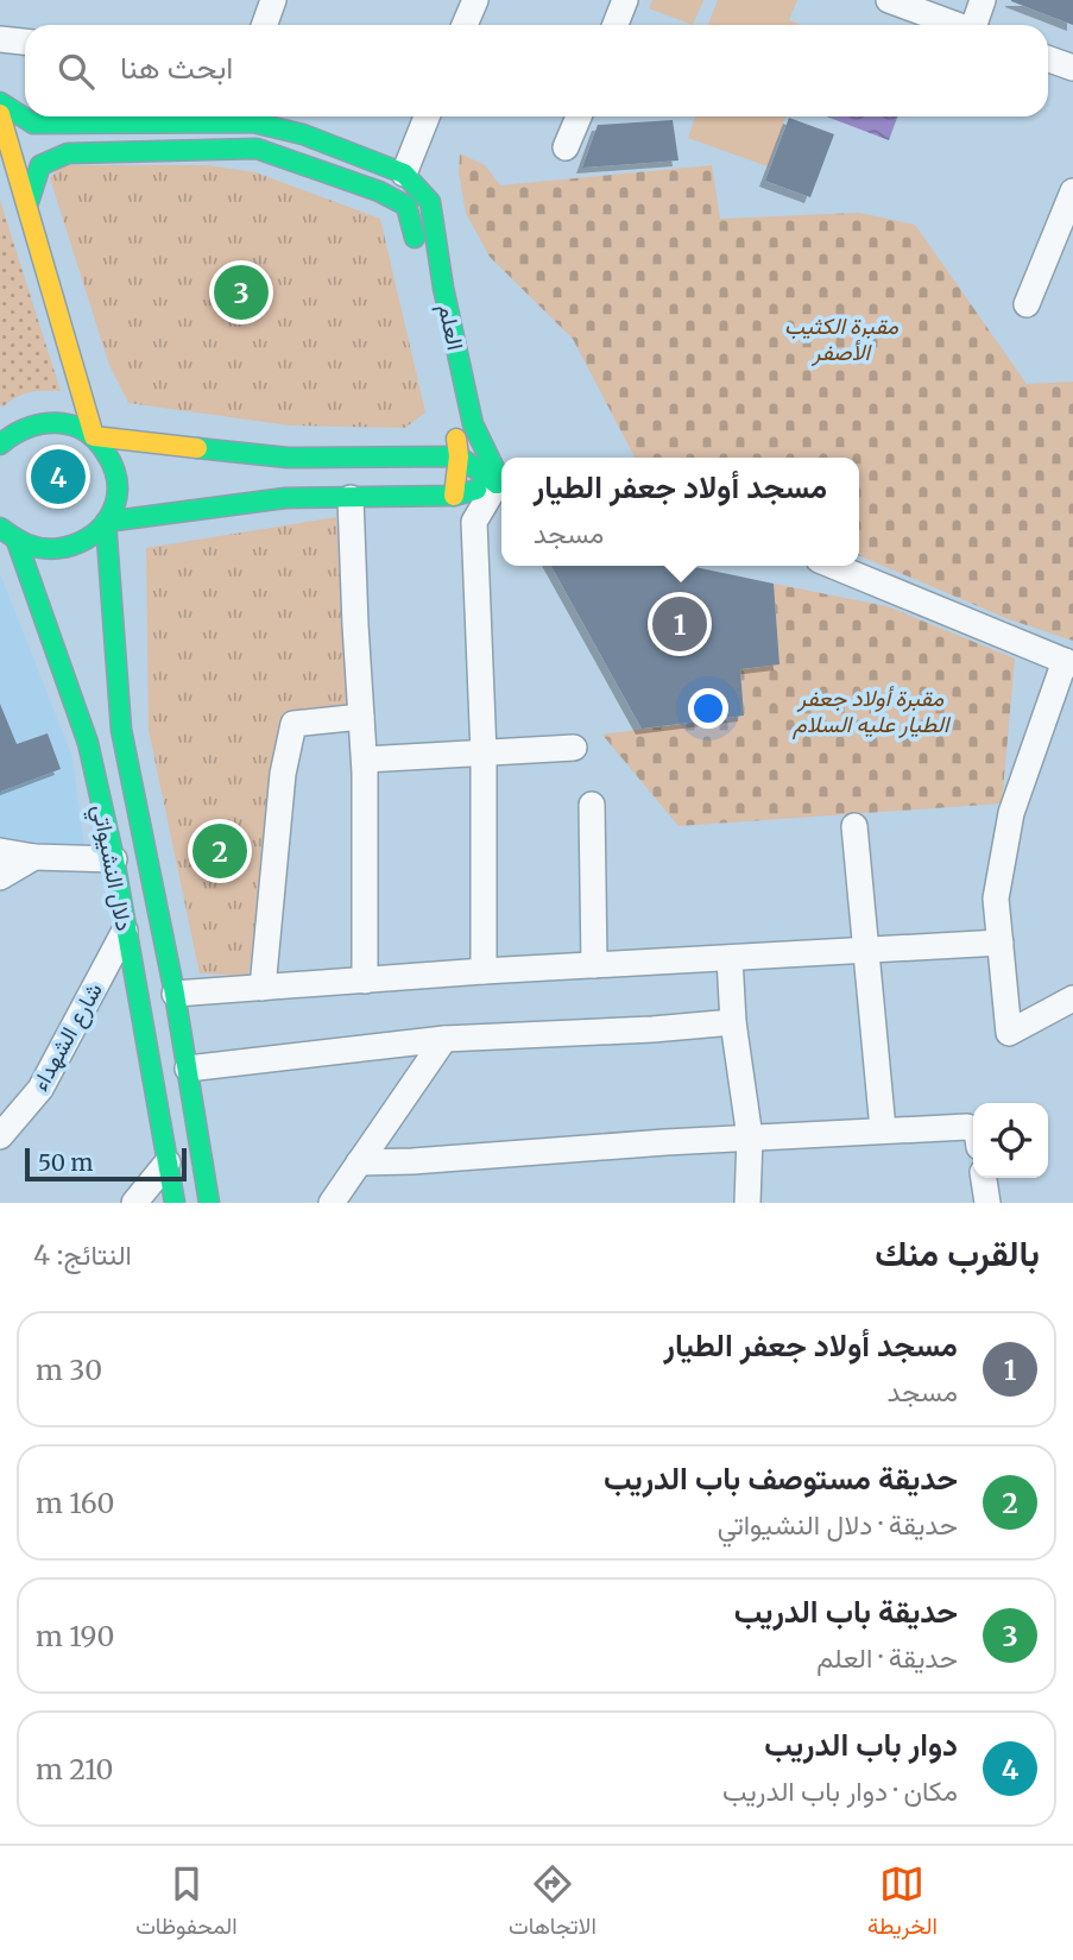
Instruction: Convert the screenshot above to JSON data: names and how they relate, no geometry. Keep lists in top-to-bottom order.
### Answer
{
  "streets": {
    "main road": ["العلم", "دلال النشيواتي"],
    "street": ["شارع الشهداء"]
  },
  "crossings": [
    ["دلال النشيواتي", "شارع الشهداء"]
  ],
  "parks": ["مقبرة الكثيب الأصفر", "مقبرة أولاد جعفر الطيار عليه السلام"],
  "scale_bar": "50 m",
  "page": {
    "search": "ابحث هنا",
    "pins": [
      "3",
      "4",
      "1",
      "2"
    ],
    "popup": ["مسجد أولاد جعفر الطيار", "مسجد"],
    "scale": "50 m",
    "heading": ["بالقرب منك", "النتائج: 4"],
    "list": [
      {
        "mark": "1",
        "name": "مسجد أولاد جعفر الطيار",
        "note": "مسجد",
        "value": "30 m"
      },
      {
        "mark": "2",
        "name": "حديقة مستوصف باب الدريب",
        "note": "حديقة · دلال النشيواتي",
        "value": "160 m"
      },
      {
        "mark": "3",
        "name": "حديقة باب الدريب",
        "note": "حديقة · العلم",
        "value": "190 m"
      },
      {
        "mark": "4",
        "name": "دوار باب الدريب",
        "note": "مكان · دوار باب الدريب",
        "value": "210 m"
      }
    ],
    "nav": ["الخريطة", "الاتجاهات", "المحفوظات"]
  }
}
